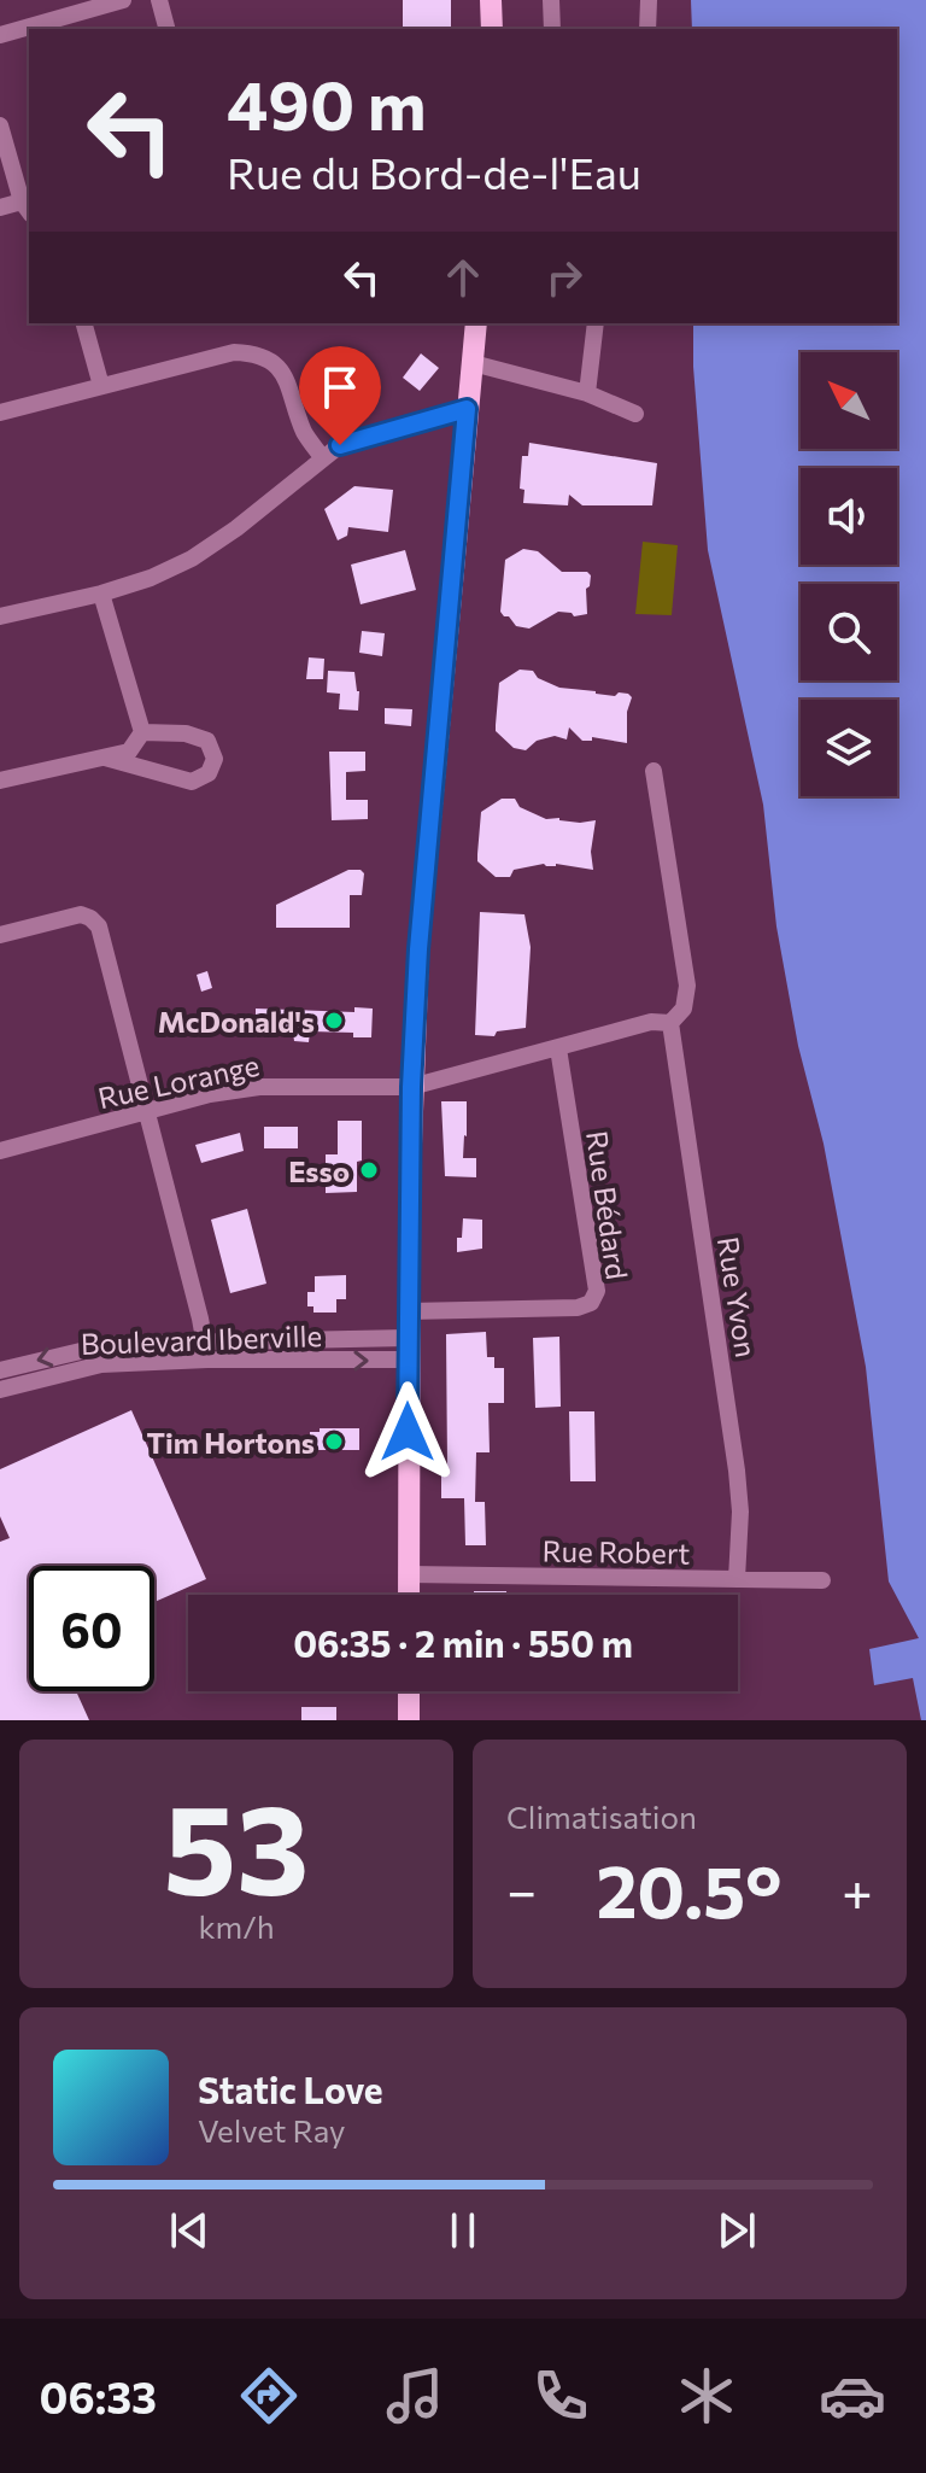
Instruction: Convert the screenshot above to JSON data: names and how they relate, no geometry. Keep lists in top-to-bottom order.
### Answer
{
  "streets": {
    "street": [
      "Rue Lorange",
      "Rue Bédard",
      "Rue Yvon",
      "Boulevard Iberville",
      "Rue Robert"
    ]
  },
  "crossings": [
    ["Rue Lorange", "Rue Bédard"],
    ["Rue Lorange", "Rue Yvon"],
    ["Rue Yvon", "Rue Robert"]
  ],
  "places": ["McDonald's", "Esso", "Tim Hortons"],
  "north": "top left",
  "page": {
    "turn": ["490 m", "Rue du Bord-de-l'Eau"],
    "limit": "60",
    "trip": "06:35 · 2 min · 550 m",
    "tile": [
      ["53", "km/h"],
      "Climatisation"
    ],
    "heat": ["−", "20.5°", "+"],
    "song": ["Static Love", "Velvet Ray"],
    "tabs": "06:33"
  }
}
